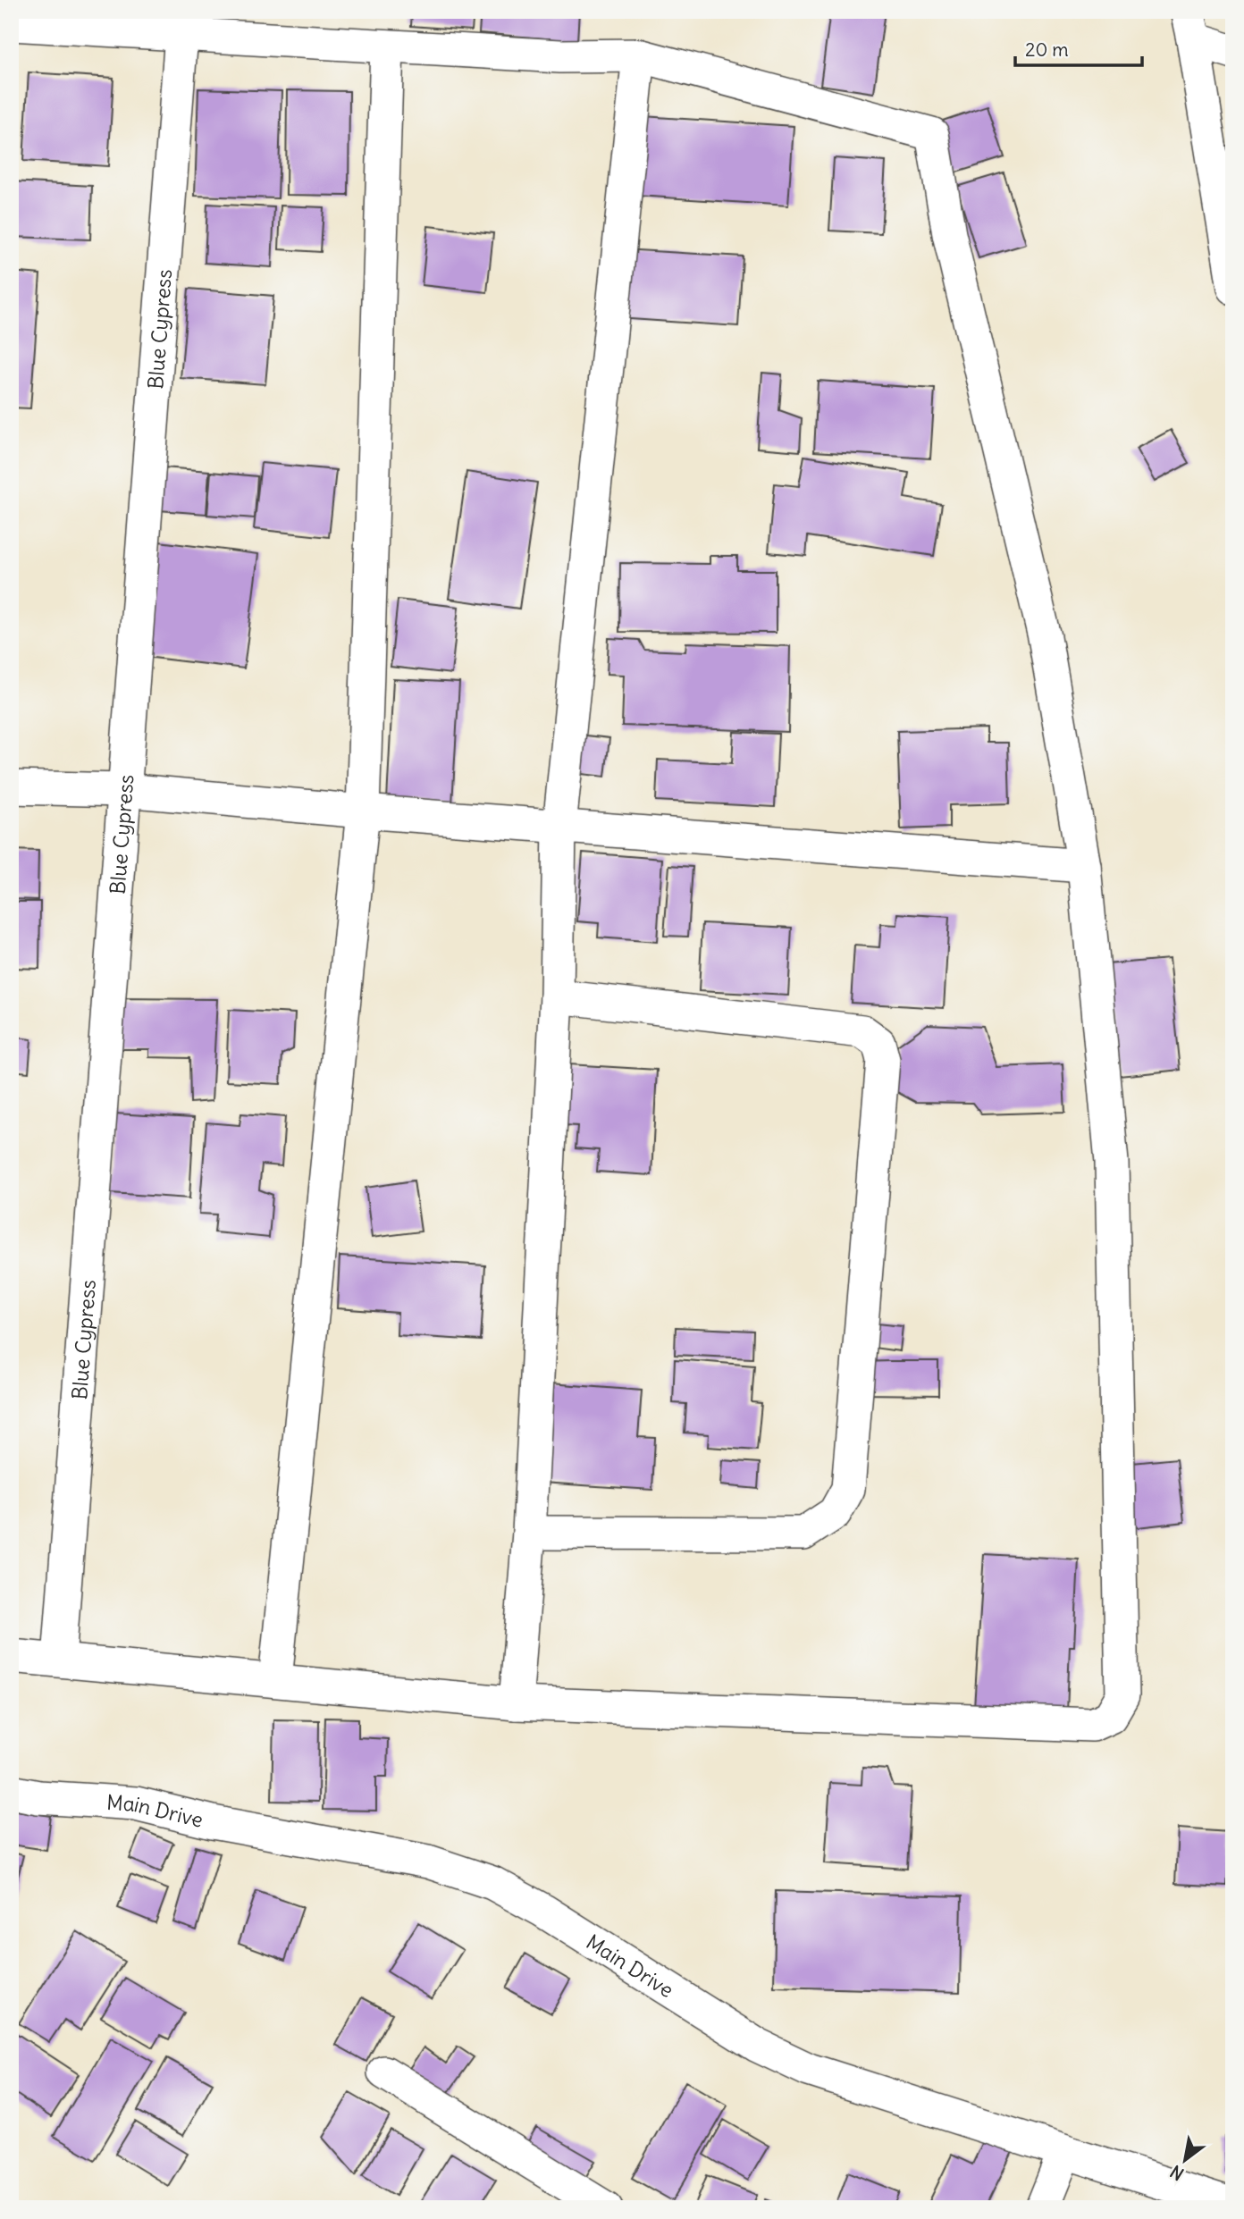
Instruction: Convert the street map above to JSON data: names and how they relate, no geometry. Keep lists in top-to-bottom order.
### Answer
{
  "streets": {
    "street": ["Blue Cypress", "Main Drive"]
  },
  "scale_bar": "20 m",
  "north": "bottom left"
}
